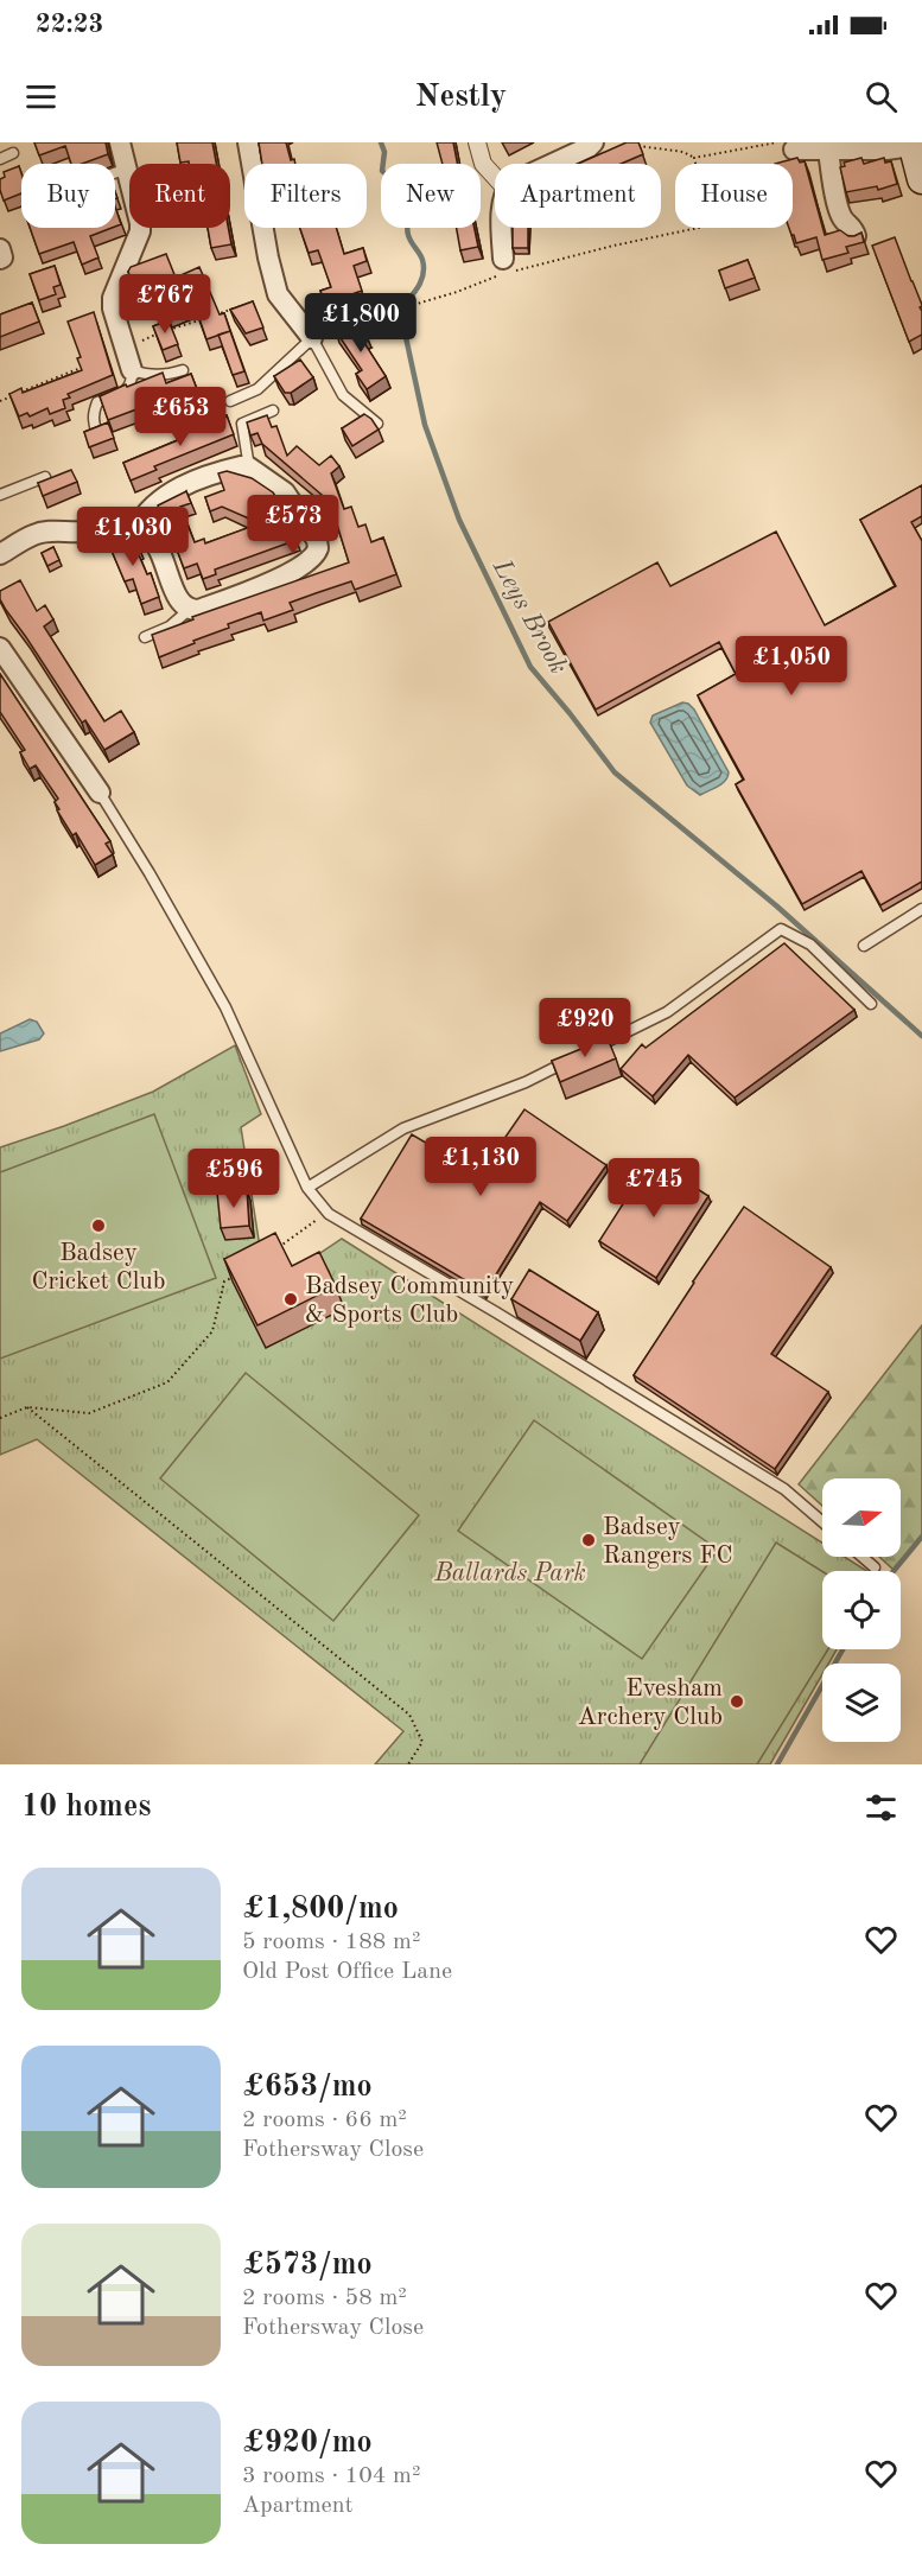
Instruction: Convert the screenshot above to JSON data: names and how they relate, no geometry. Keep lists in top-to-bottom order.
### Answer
{
  "water": ["Leys Brook"],
  "parks": ["Ballards Park"],
  "places": [
    "Badsey Cricket Club",
    "Badsey Community & Sports Club",
    "Badsey Rangers FC",
    "Evesham Archery Club"
  ],
  "north": "right",
  "page": {
    "status": "22:23",
    "header": "Nestly",
    "chip": [
      "Buy",
      "Rent",
      "Filters",
      "New",
      "Apartment",
      "House"
    ],
    "price": [
      "£767",
      "£1,800",
      "£653",
      "£573",
      "£1,030",
      "£1,050",
      "£920",
      "£1,130",
      "£596",
      "£745"
    ],
    "heading": "10 homes",
    "list": [
      {
        "name": "£1,800/mo",
        "note": "5 rooms · 188 m² · Old Post Office Lane"
      },
      {
        "name": "£653/mo",
        "note": "2 rooms · 66 m² · Fothersway Close"
      },
      {
        "name": "£573/mo",
        "note": "2 rooms · 58 m² · Fothersway Close"
      },
      {
        "name": "£920/mo",
        "note": "3 rooms · 104 m² · Apartment"
      }
    ]
  }
}
